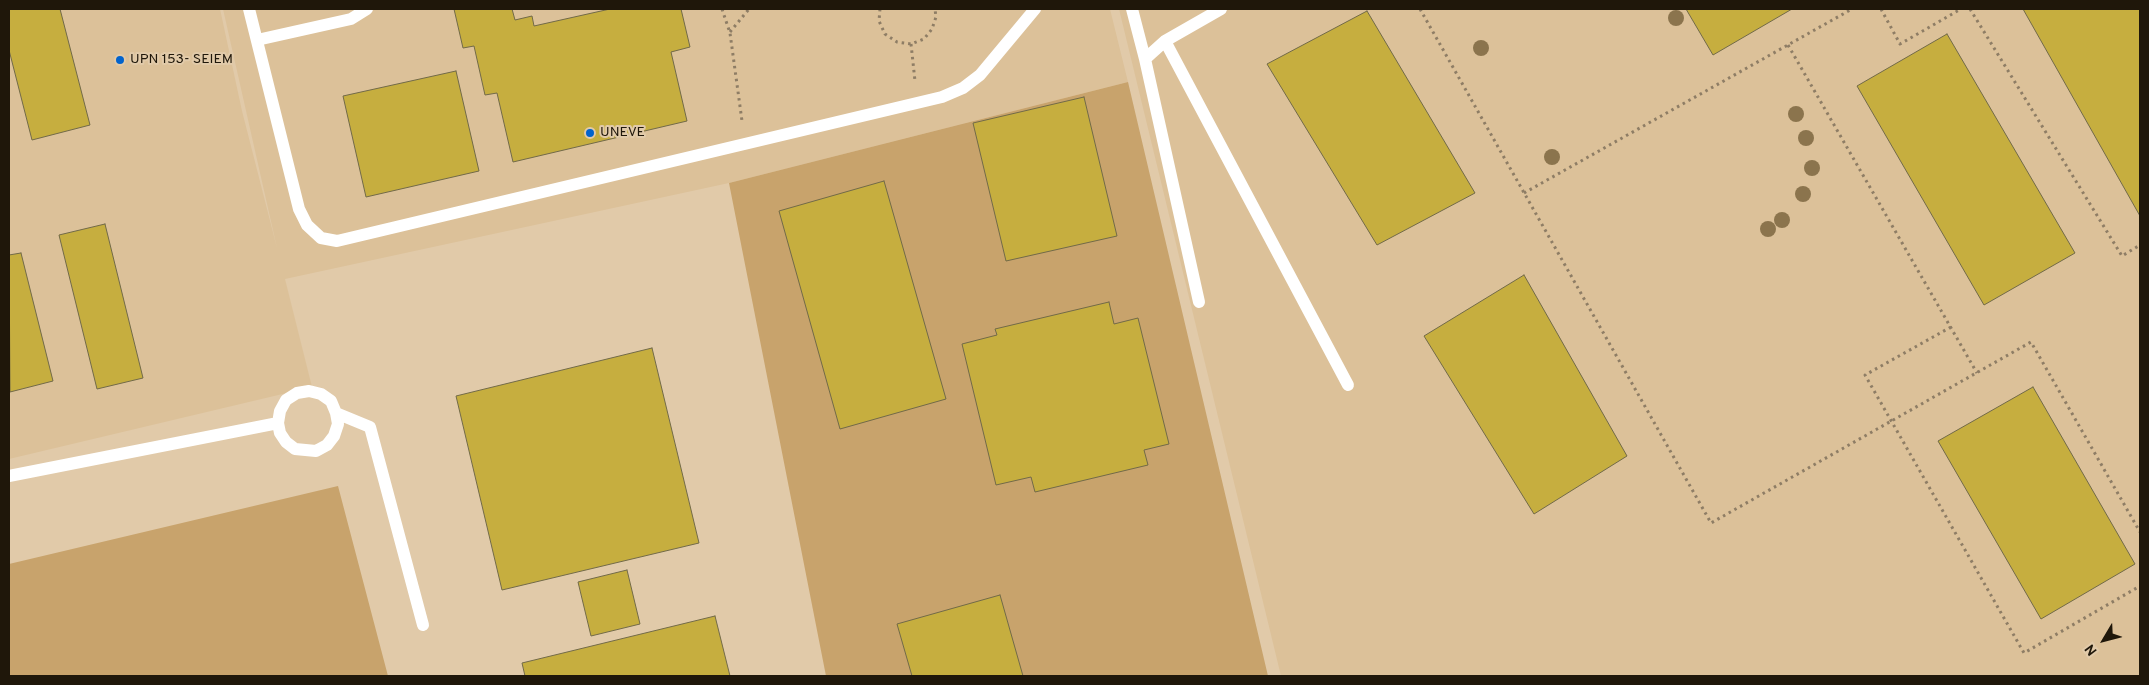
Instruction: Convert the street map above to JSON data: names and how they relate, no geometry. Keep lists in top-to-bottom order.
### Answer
{
  "places": ["UPN 153- SEIEM", "UNEVE"],
  "north": "bottom left"
}
